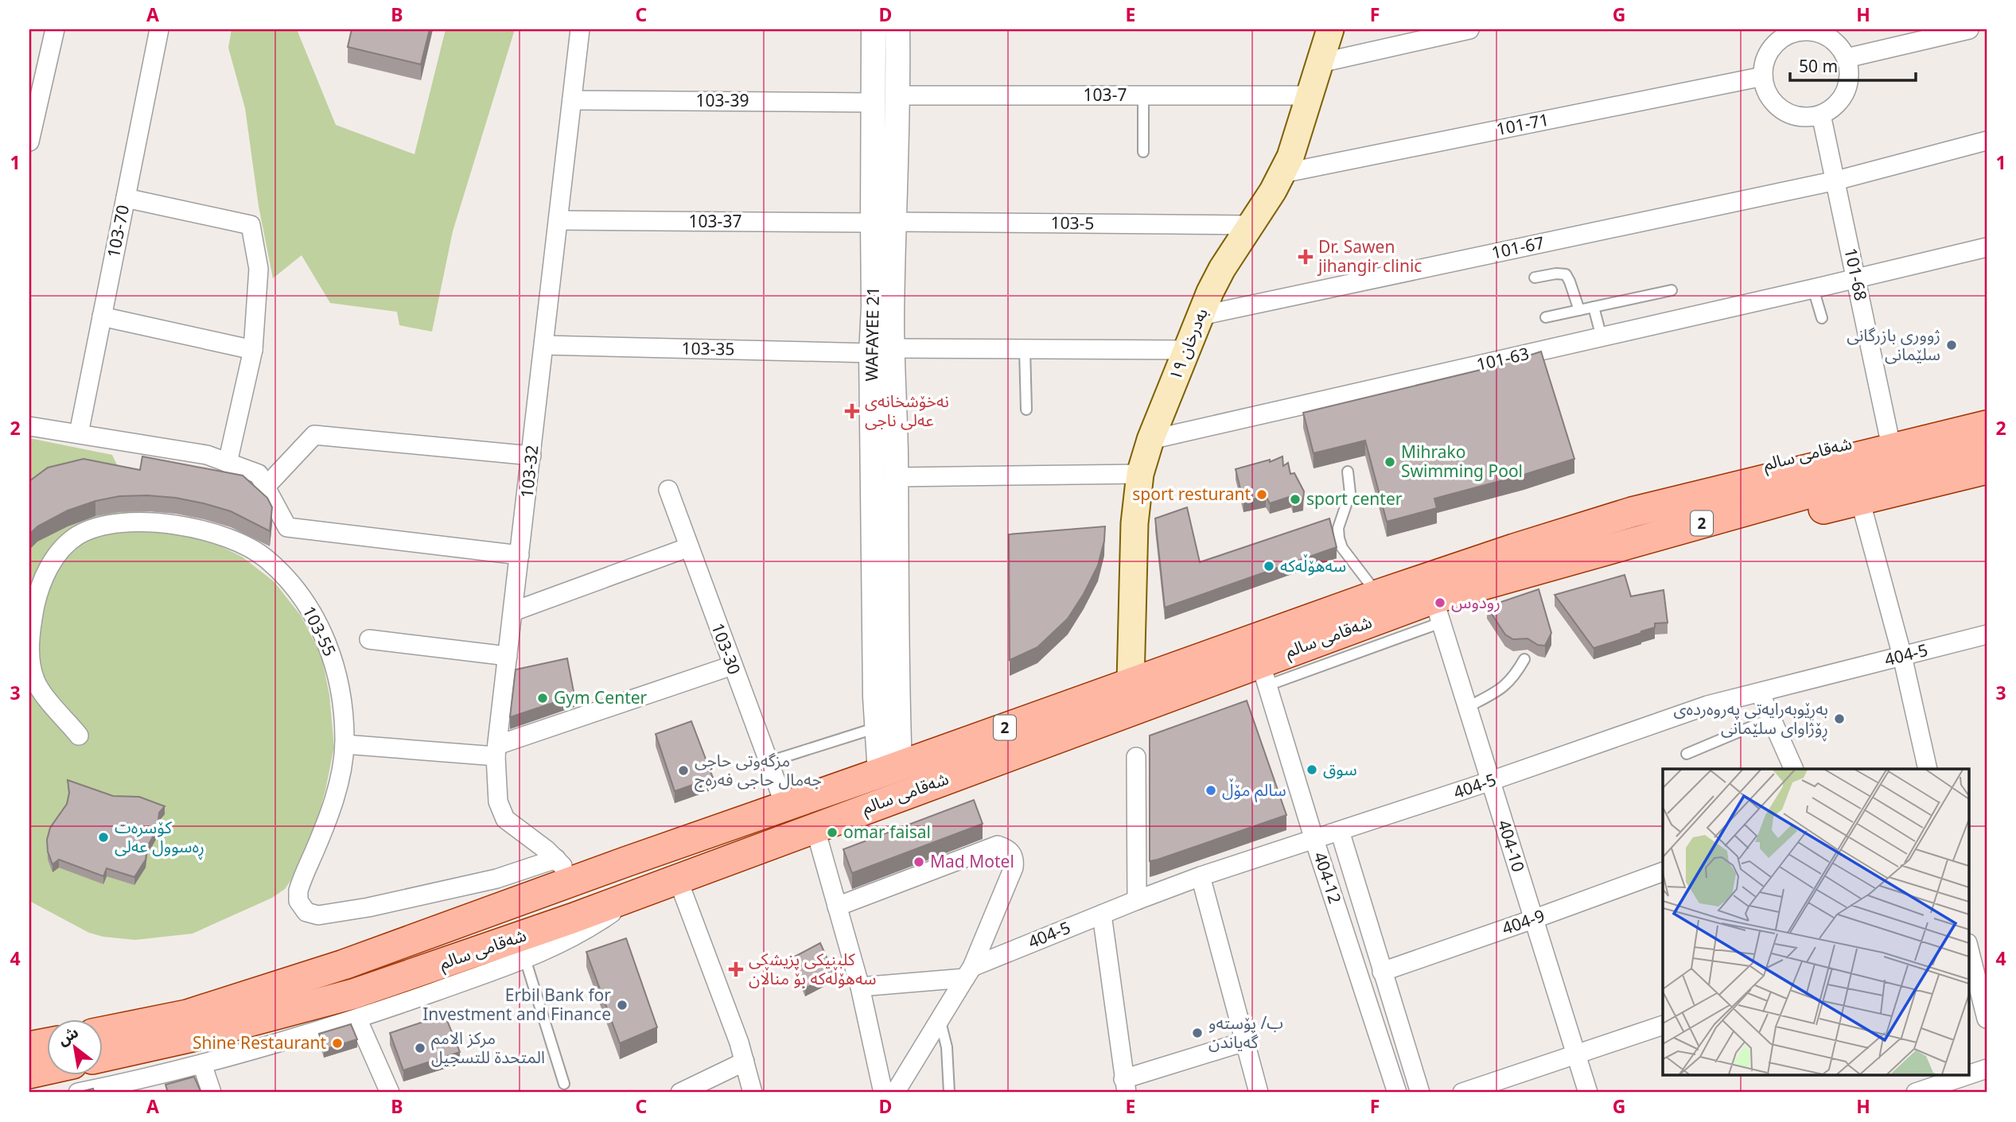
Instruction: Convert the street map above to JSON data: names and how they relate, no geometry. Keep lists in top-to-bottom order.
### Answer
{
  "streets": {
    "main road": ["بەدرخان ١٩", "شەقامی سالم", "2"],
    "street": [
      "103-7",
      "103-39",
      "101-71",
      "103-37",
      "103-5",
      "103-70",
      "101-67",
      "101-68",
      "WAFAYEE 21",
      "103-35",
      "101-63",
      "103-32",
      "103-55",
      "103-30",
      "404-5",
      "404-10",
      "404-12",
      "404-9"
    ]
  },
  "crossings": [
    ["103-7", "WAFAYEE 21"],
    ["103-7", "بەدرخان ١٩"],
    ["103-39", "WAFAYEE 21"],
    ["103-39", "103-32"],
    ["101-71", "101-68"],
    ["101-71", "بەدرخان ١٩"],
    ["103-37", "103-5"],
    ["103-37", "WAFAYEE 21"],
    ["103-37", "103-32"],
    ["103-5", "WAFAYEE 21"],
    ["103-5", "بەدرخان ١٩"],
    ["101-67", "101-68"],
    ["101-67", "بەدرخان ١٩"],
    ["101-68", "101-63"],
    ["101-68", "شەقامی سالم"],
    ["WAFAYEE 21", "103-35"],
    ["WAFAYEE 21", "شەقامی سالم"],
    ["بەدرخان ١٩", "103-35"],
    ["بەدرخان ١٩", "101-63"],
    ["بەدرخان ١٩", "شەقامی سالم"],
    ["103-35", "103-32"],
    ["شەقامی سالم", "103-32"],
    ["شەقامی سالم", "103-30"],
    ["شەقامی سالم", "404-10"],
    ["شەقامی سالم", "404-12"],
    ["103-32", "103-55"],
    ["404-5", "404-10"],
    ["404-5", "404-12"],
    ["404-10", "404-9"]
  ],
  "places": {
    "health": ["Dr. Sawen jihangir clinic", "نەخۆشخانەی عەلی ناجی", "کلینیکی پزیشکی سەهۆڵەکە بۆ مناڵان"],
    "other": [
      "ژووری بازرگانی سلێمانی",
      "Mihrako Swimming Pool",
      "sport resturant",
      "sport center",
      "سەهۆڵەکە",
      "رودوس",
      "Gym Center",
      "بەڕێوبەرایەتی پەروەردەی ڕۆژاوای سلێمانی",
      "سوق",
      "مزگه‌وتی حاجی جەمال حاجی فەرەج",
      "سالم مۆڵ",
      "omar faisal",
      "کۆسرەت ڕەسوول عەلی",
      "Mad Motel",
      "Erbil Bank for Investment and Finance",
      "ب/ پۆستەو گەیاندن",
      "Shine Restaurant",
      "مركز الامم المتحدة للتسجيل"
    ]
  },
  "scale_bar": "50 m",
  "north": "top left",
  "grid": {
    "columns": [
      "A",
      "B",
      "C",
      "D",
      "E",
      "F",
      "G",
      "H"
    ],
    "rows": [
      "1",
      "2",
      "3",
      "4"
    ]
  }
}
